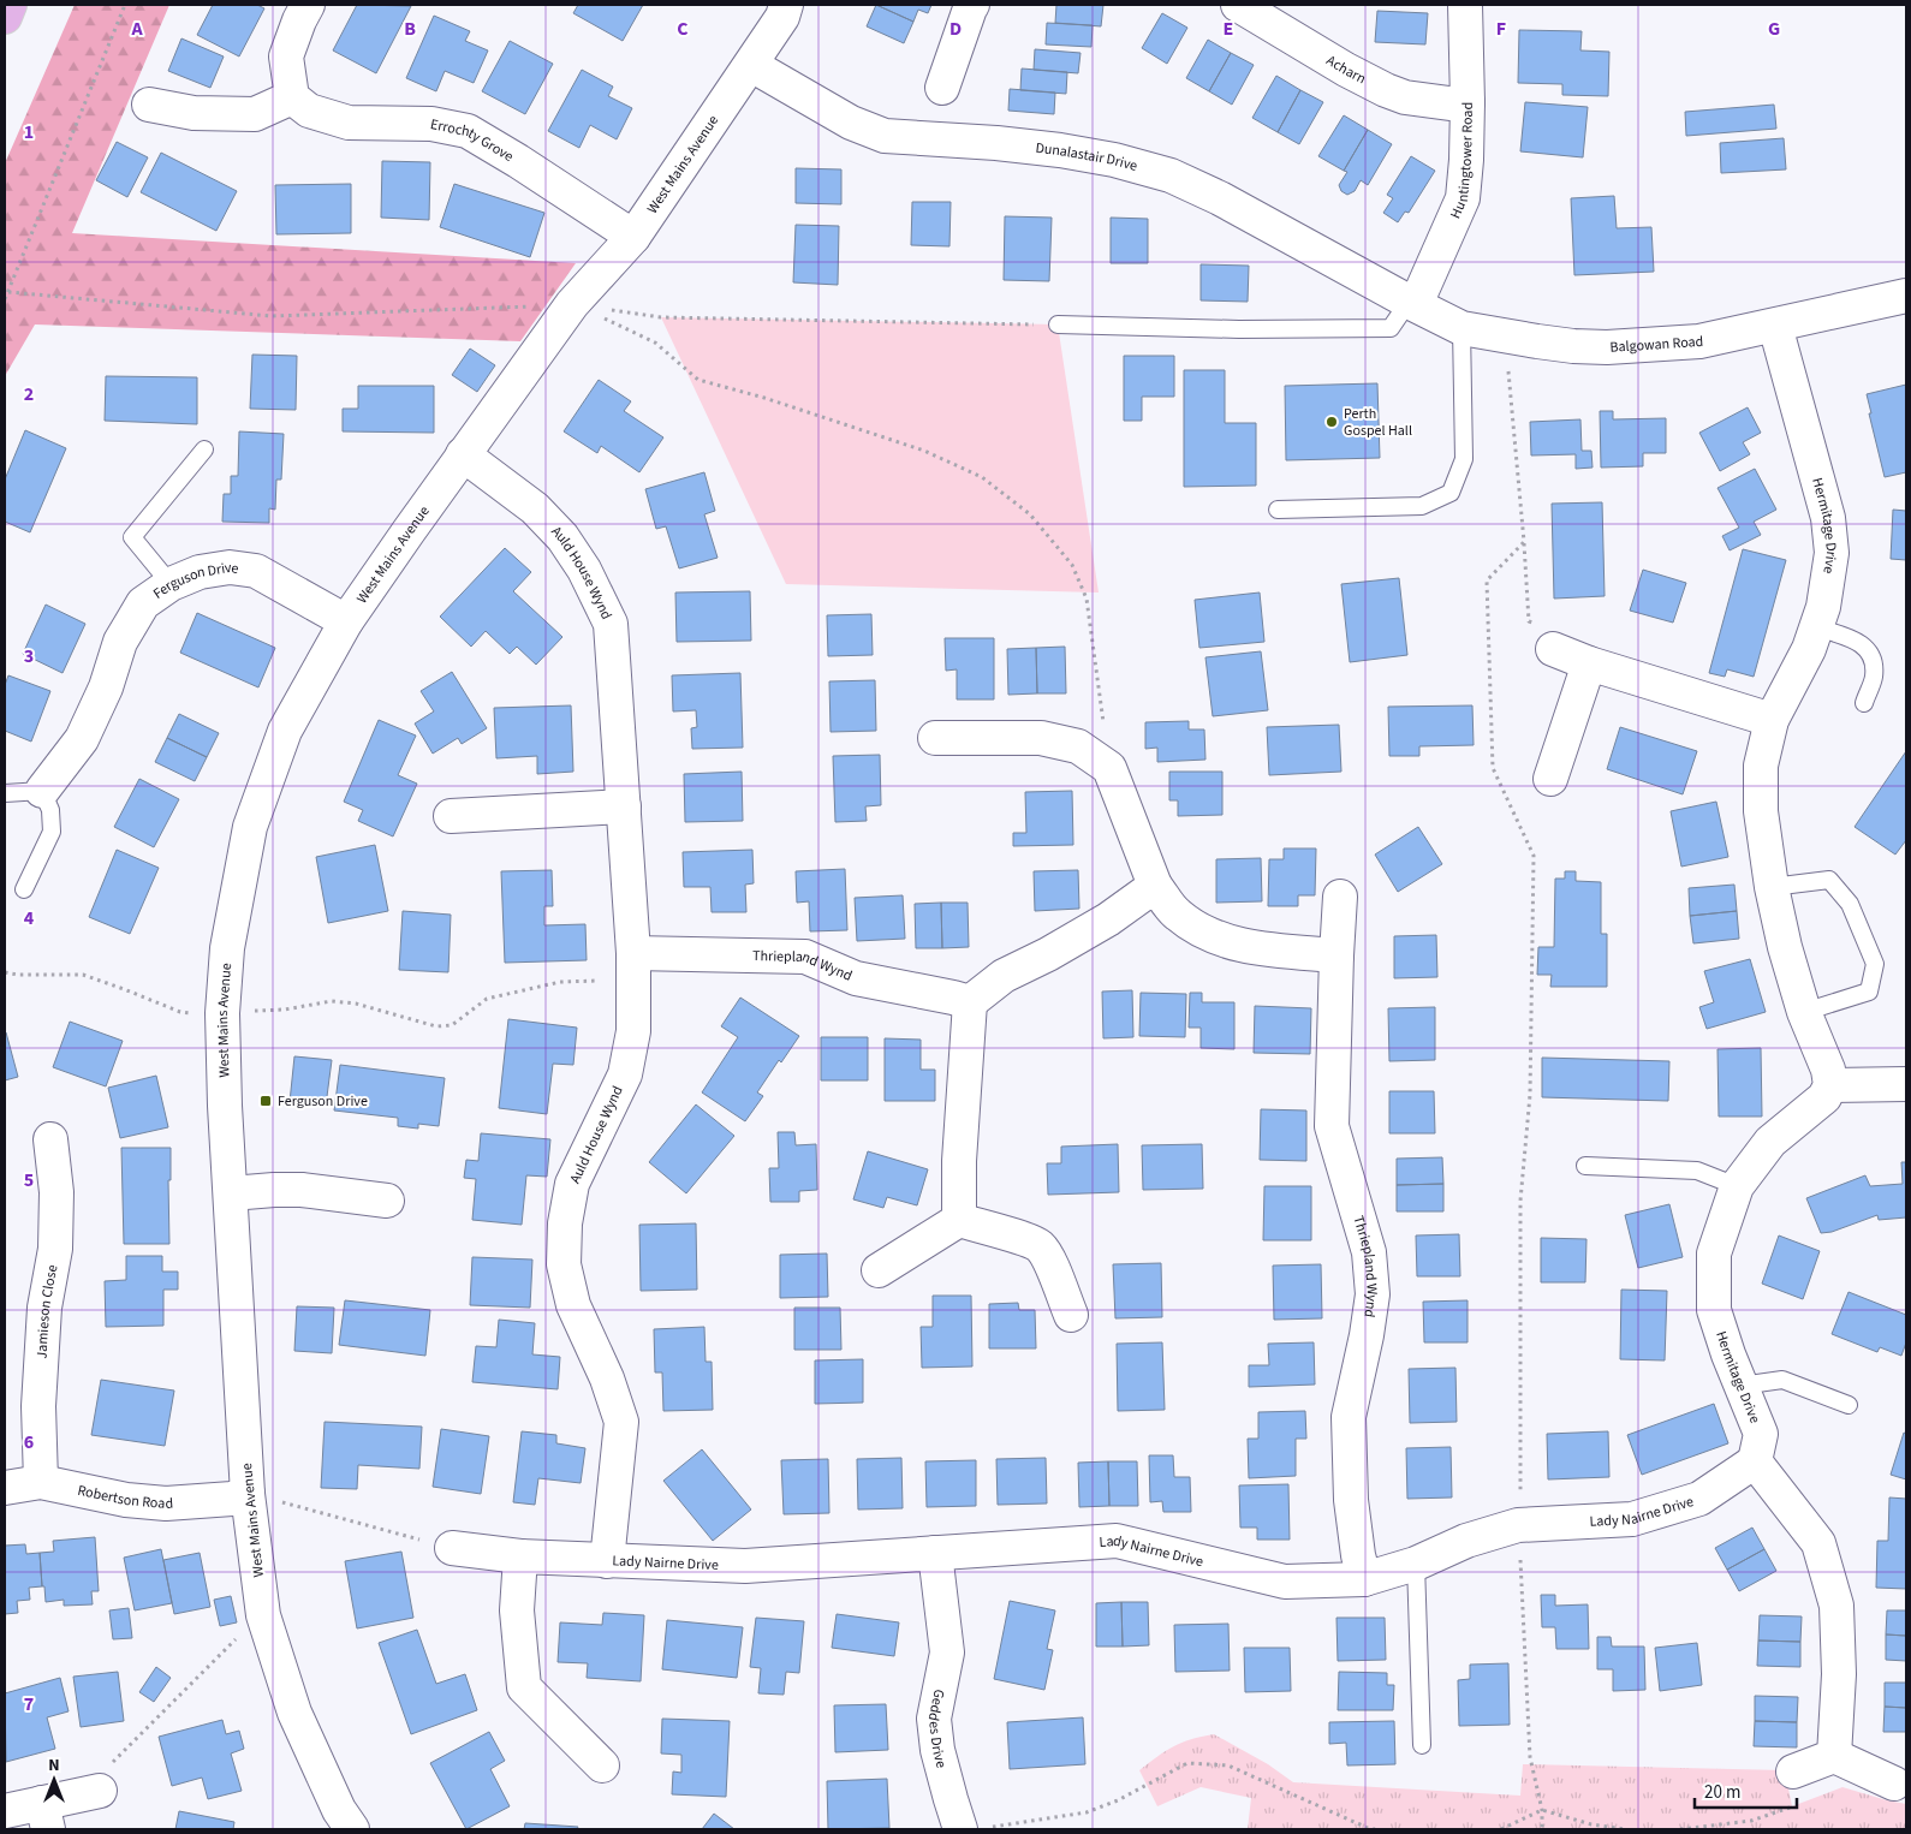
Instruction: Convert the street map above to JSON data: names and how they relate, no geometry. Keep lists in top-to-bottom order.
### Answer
{
  "streets": {
    "street": [
      "Acharn",
      "Errochty Grove",
      "Dunalastair Drive",
      "Huntingtower Road",
      "West Mains Avenue",
      "Balgowan Road",
      "Hermitage Drive",
      "Auld House Wynd",
      "Ferguson Drive",
      "Thriepland Wynd",
      "Jamieson Close",
      "Robertson Road",
      "Lady Nairne Drive",
      "Geddes Drive"
    ]
  },
  "crossings": [
    ["Acharn", "Huntingtower Road"],
    ["Errochty Grove", "West Mains Avenue"],
    ["Dunalastair Drive", "Huntingtower Road"],
    ["Dunalastair Drive", "West Mains Avenue"],
    ["Dunalastair Drive", "Balgowan Road"],
    ["Huntingtower Road", "Balgowan Road"],
    ["West Mains Avenue", "Auld House Wynd"],
    ["West Mains Avenue", "Ferguson Drive"],
    ["West Mains Avenue", "Robertson Road"],
    ["Balgowan Road", "Hermitage Drive"],
    ["Hermitage Drive", "Lady Nairne Drive"],
    ["Auld House Wynd", "Thriepland Wynd"],
    ["Auld House Wynd", "Lady Nairne Drive"],
    ["Thriepland Wynd", "Lady Nairne Drive"],
    ["Jamieson Close", "Robertson Road"],
    ["Lady Nairne Drive", "Geddes Drive"]
  ],
  "places": {
    "other": ["Perth Gospel Hall"],
    "transit": ["Ferguson Drive"]
  },
  "scale_bar": "20 m",
  "north": "top",
  "grid": {
    "columns": [
      "A",
      "B",
      "C",
      "D",
      "E",
      "F",
      "G"
    ],
    "rows": [
      "1",
      "2",
      "3",
      "4",
      "5",
      "6",
      "7"
    ]
  }
}
